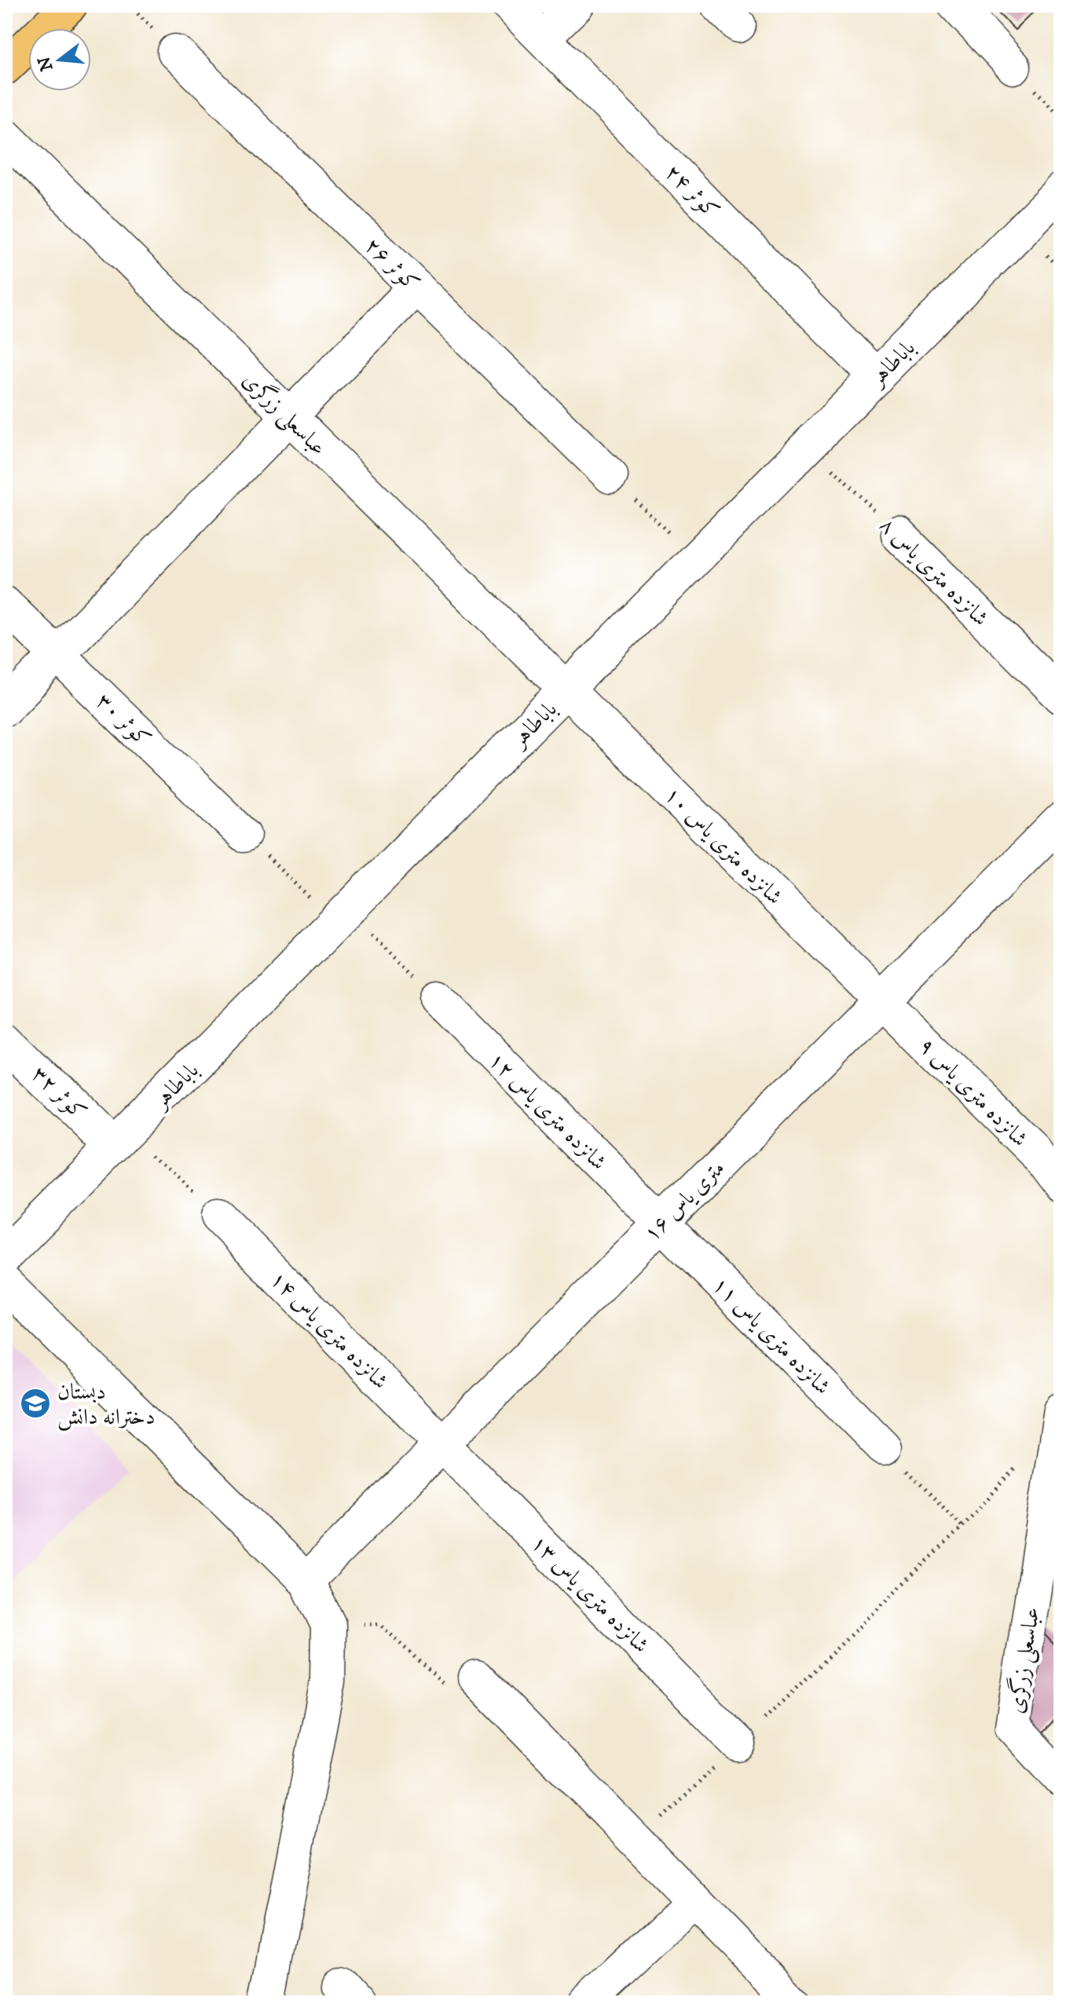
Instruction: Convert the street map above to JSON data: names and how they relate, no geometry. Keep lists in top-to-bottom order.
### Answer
{
  "streets": {
    "street": [
      "کوثر ۲۴",
      "کوثر ۲۶",
      "باباطاهر",
      "عباسعلی زرگری",
      "شانزده متری یاس ۸",
      "کوثر ۳۰",
      "شانزده متری یاس ۱۰",
      "شانزده متری یاس ۹",
      "کوثر ۳۲",
      "شانزده متری یاس ۱۲",
      "۱۶ متری یاس",
      "شانزده متری یاس ۱۴",
      "شانزده متری یاس ۱۱",
      "شانزده متری یاس ۱۳"
    ]
  },
  "crossings": [
    ["کوثر ۲۴", "باباطاهر"],
    ["باباطاهر", "عباسعلی زرگری"],
    ["باباطاهر", "شانزده متری یاس ۸"],
    ["باباطاهر", "شانزده متری یاس ۱۰"],
    ["باباطاهر", "کوثر ۳۲"],
    ["عباسعلی زرگری", "شانزده متری یاس ۱۰"],
    ["شانزده متری یاس ۱۰", "شانزده متری یاس ۹"],
    ["شانزده متری یاس ۱۰", "۱۶ متری یاس"],
    ["شانزده متری یاس ۹", "۱۶ متری یاس"],
    ["شانزده متری یاس ۱۲", "۱۶ متری یاس"],
    ["شانزده متری یاس ۱۲", "شانزده متری یاس ۱۱"],
    ["۱۶ متری یاس", "شانزده متری یاس ۱۴"],
    ["۱۶ متری یاس", "شانزده متری یاس ۱۱"],
    ["۱۶ متری یاس", "شانزده متری یاس ۱۳"],
    ["شانزده متری یاس ۱۴", "شانزده متری یاس ۱۳"]
  ],
  "places": {
    "school or university": ["دبستان دخترانه دانش"]
  },
  "north": "left"
}
